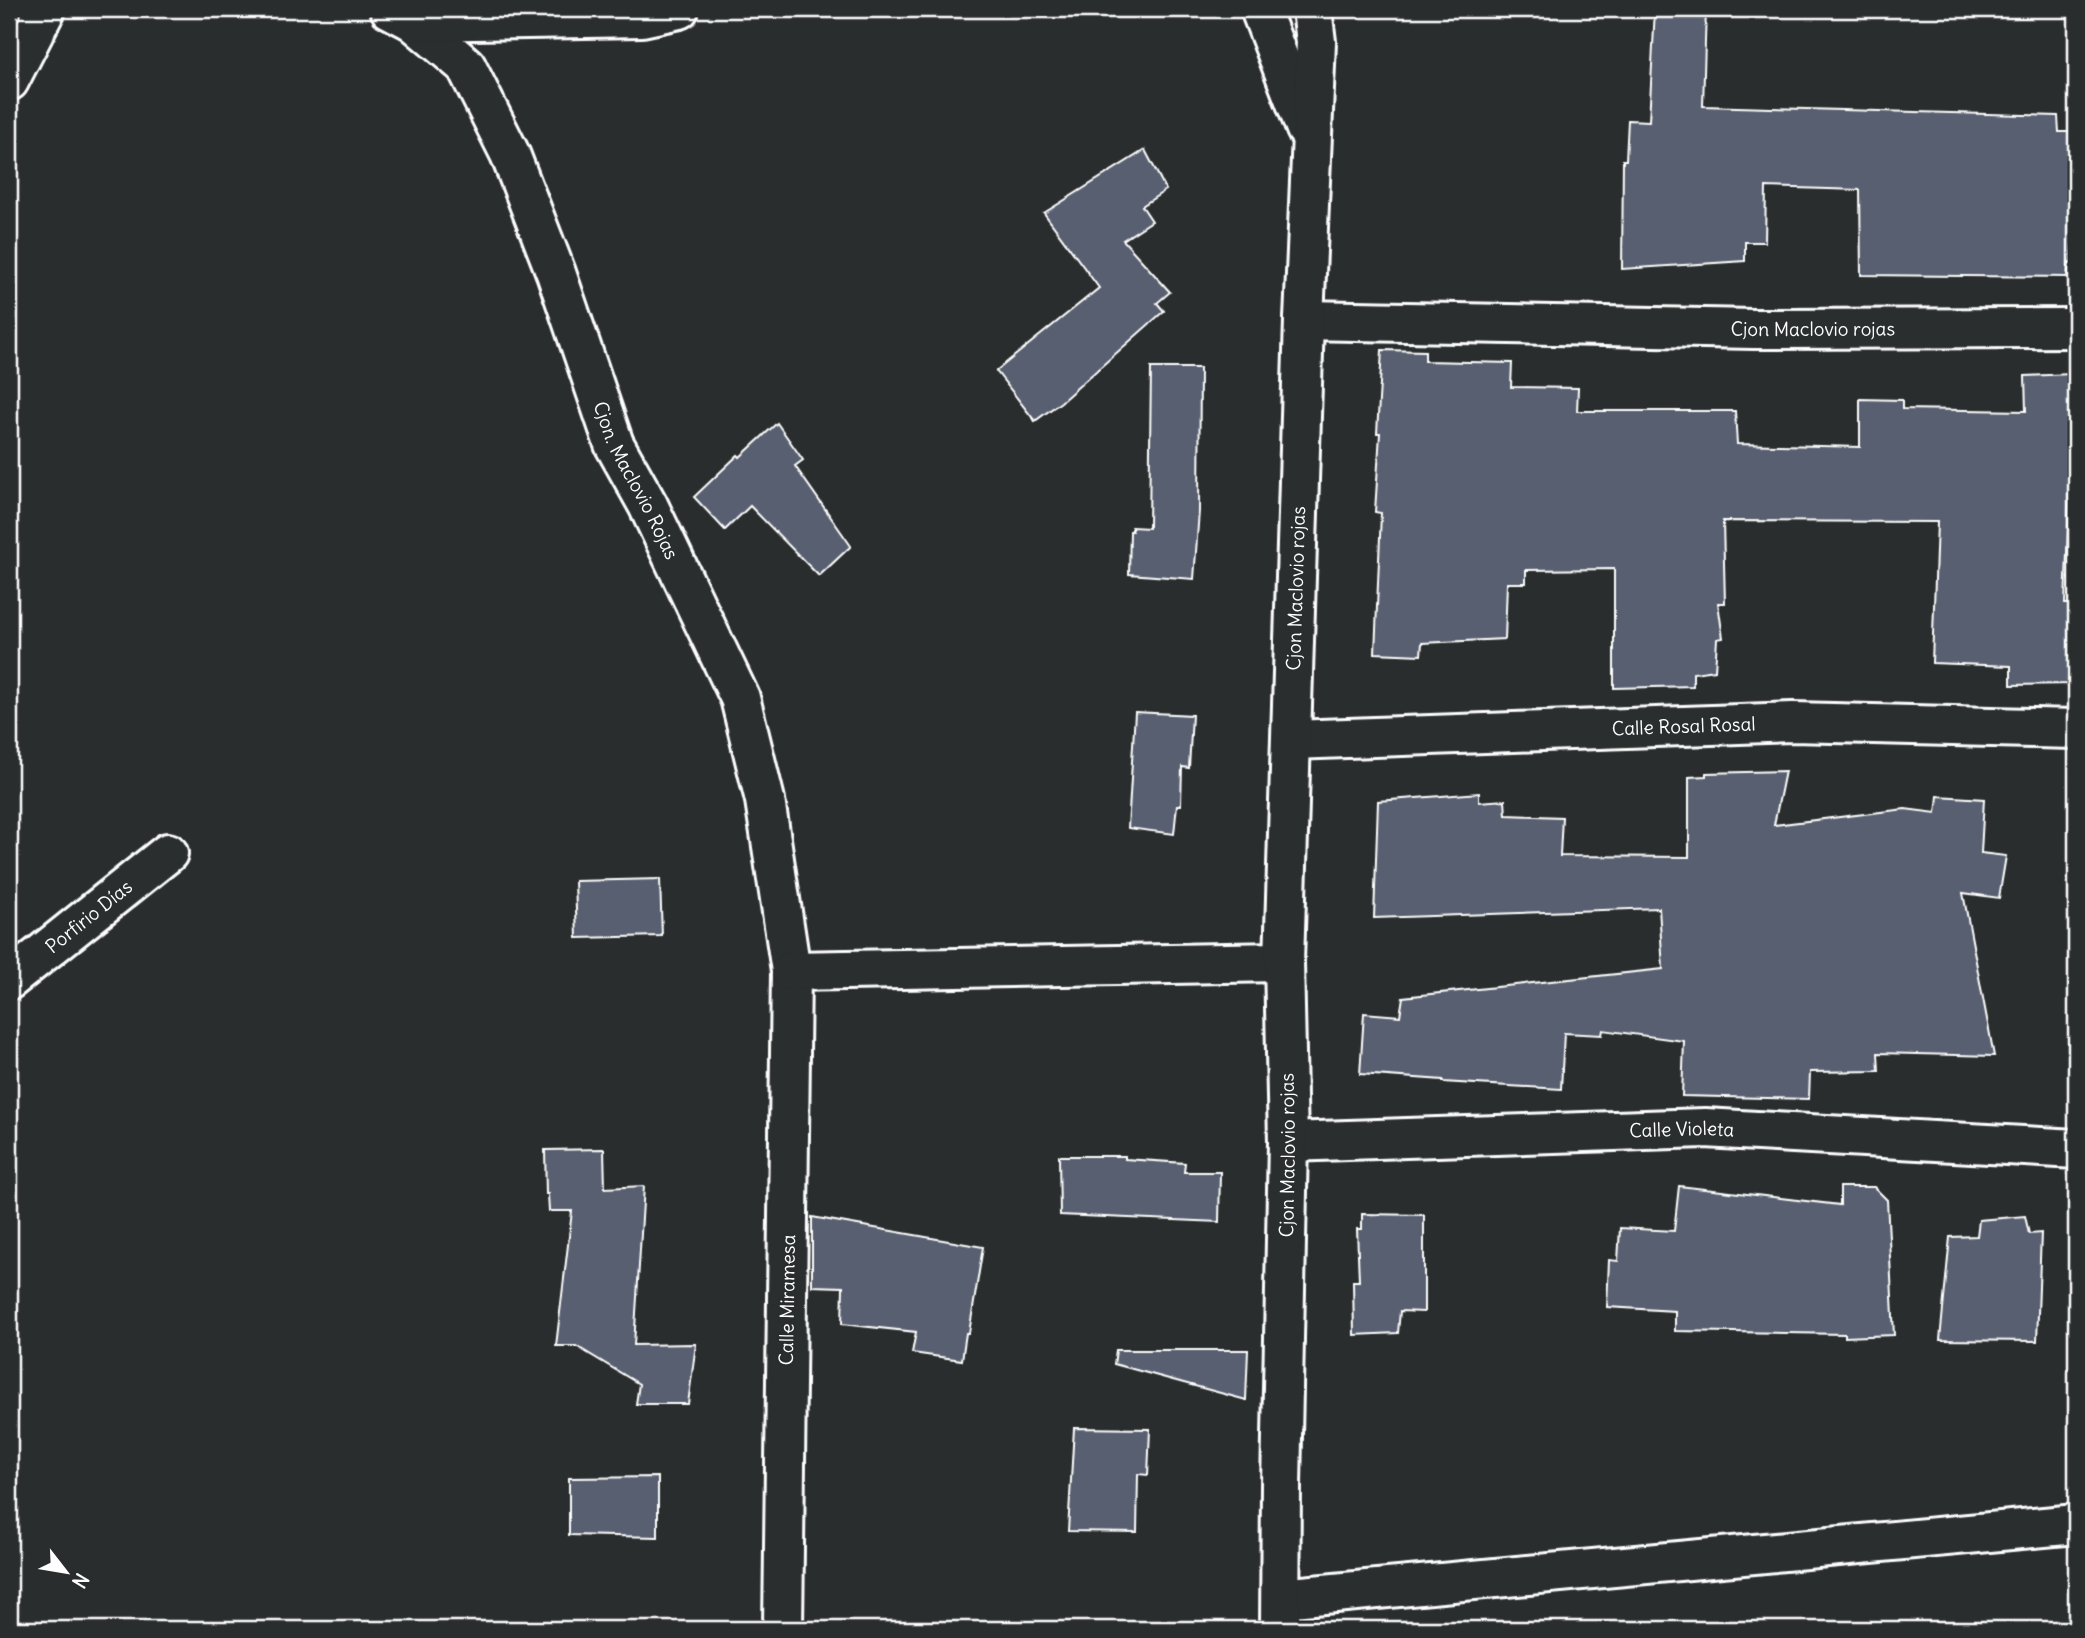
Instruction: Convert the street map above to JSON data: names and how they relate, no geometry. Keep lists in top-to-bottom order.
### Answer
{
  "streets": {
    "street": [
      "Cjon Maclovio rojas",
      "Cjon. Maclovio Rojas",
      "Calle Rosal Rosal",
      "Porfirio Días",
      "Calle Violeta",
      "Calle Miramesa"
    ]
  },
  "crossings": [
    ["Cjon Maclovio rojas", "Calle Rosal Rosal"],
    ["Cjon Maclovio rojas", "Calle Violeta"],
    ["Cjon. Maclovio Rojas", "Calle Miramesa"]
  ],
  "north": "bottom right"
}
